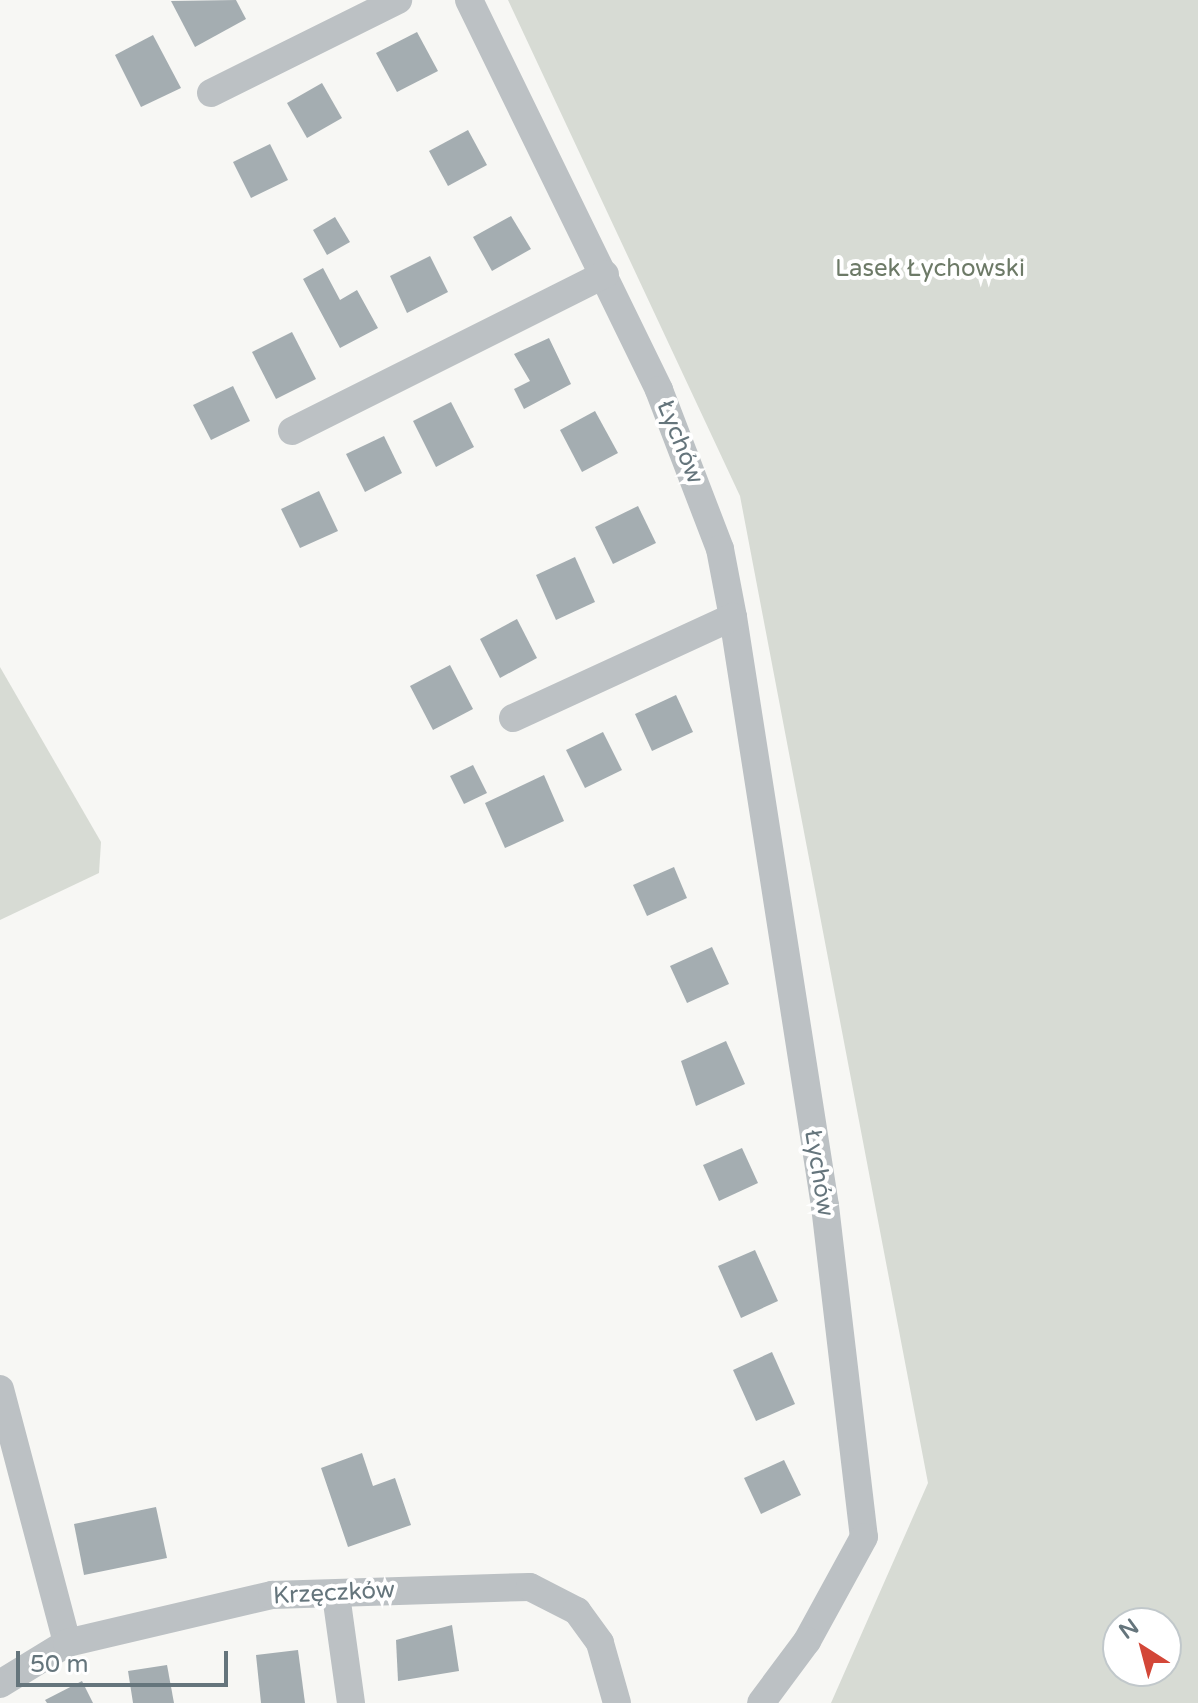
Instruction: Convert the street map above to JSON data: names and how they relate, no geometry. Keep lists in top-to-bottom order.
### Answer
{
  "streets": {
    "street": ["Łychów", "Krzęczków"]
  },
  "parks": ["Lasek Łychowski"],
  "scale_bar": "50 m",
  "north": "top left"
}
